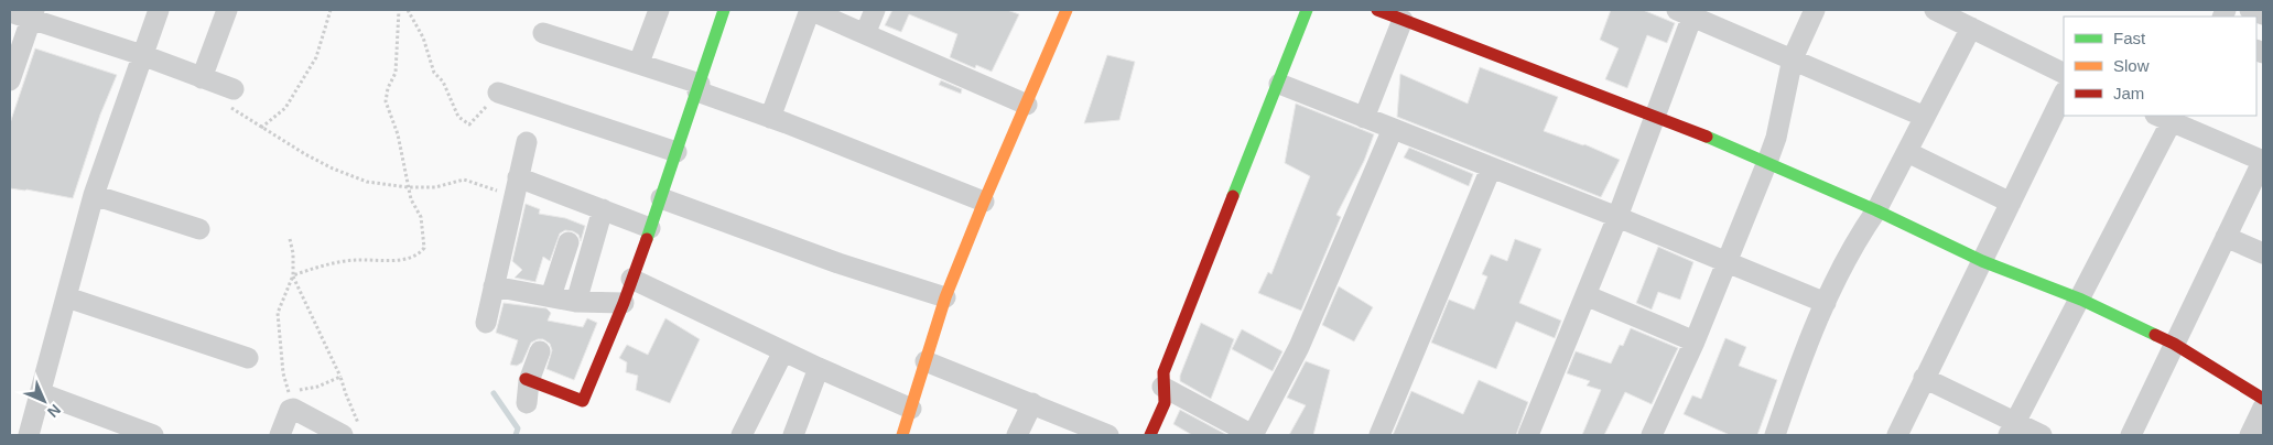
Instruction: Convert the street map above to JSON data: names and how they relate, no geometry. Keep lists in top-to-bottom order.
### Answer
{
  "legend": ["Fast", "Slow", "Jam"],
  "north": "bottom right"
}
